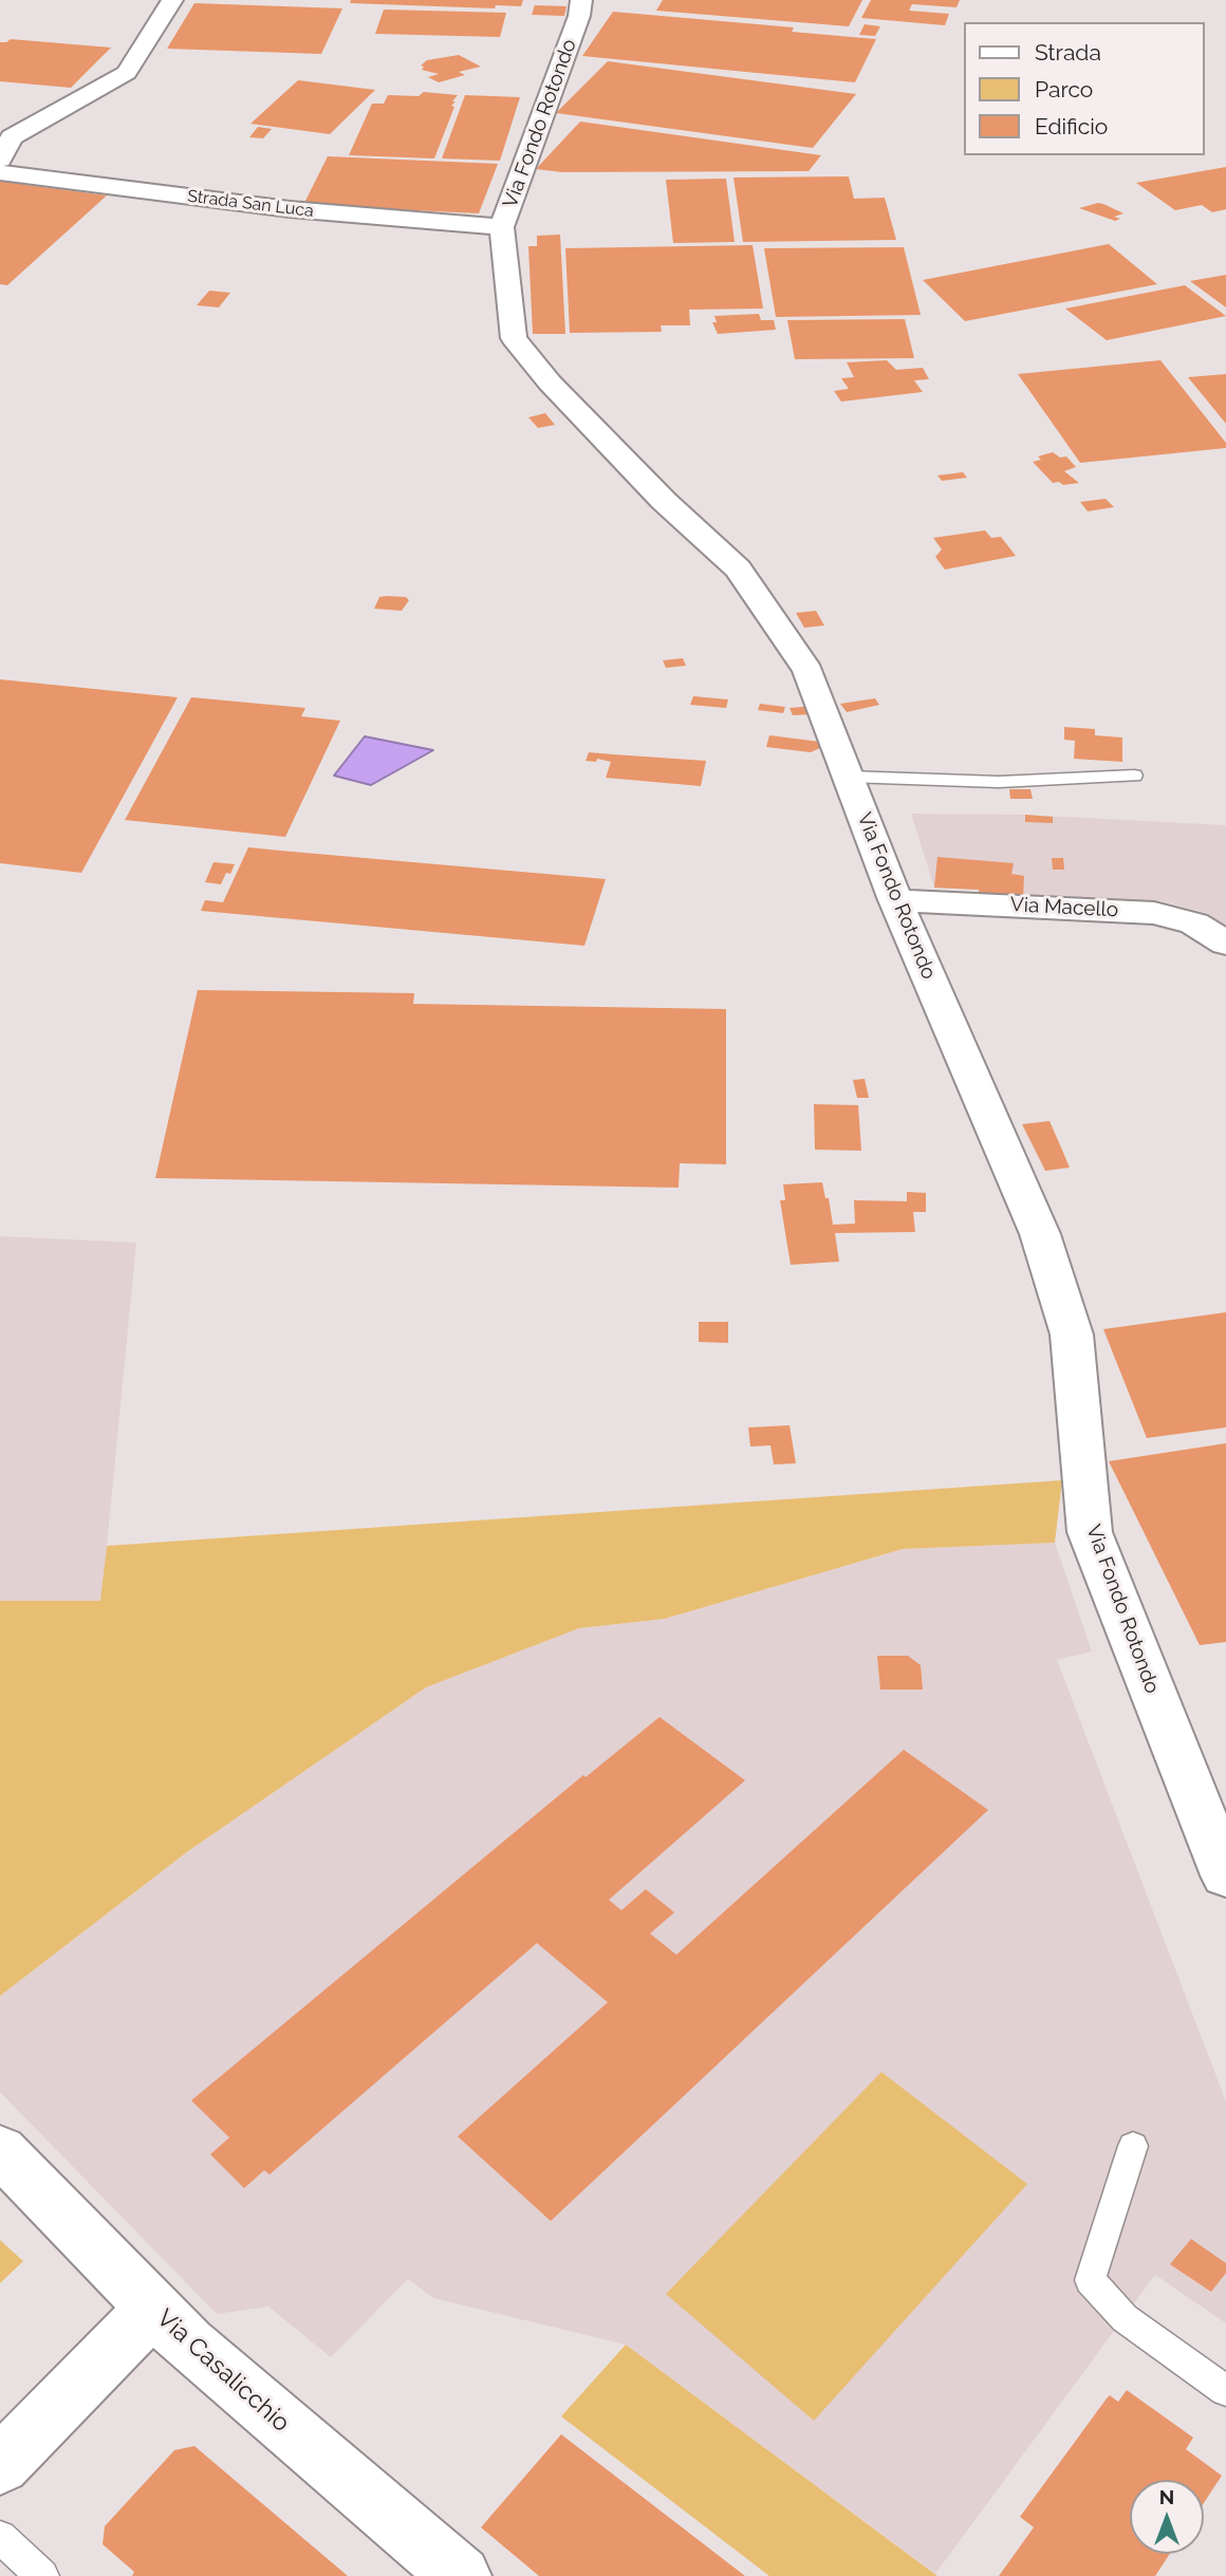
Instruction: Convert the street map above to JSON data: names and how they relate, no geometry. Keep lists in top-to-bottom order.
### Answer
{
  "streets": {
    "street": [
      "Via Fondo Rotondo",
      "Strada San Luca",
      "Via Macello",
      "Via Casalicchio"
    ]
  },
  "crossings": [
    ["Via Fondo Rotondo", "Strada San Luca"],
    ["Via Fondo Rotondo", "Via Macello"]
  ],
  "legend": ["Strada", "Parco", "Edificio"],
  "north": "top"
}
